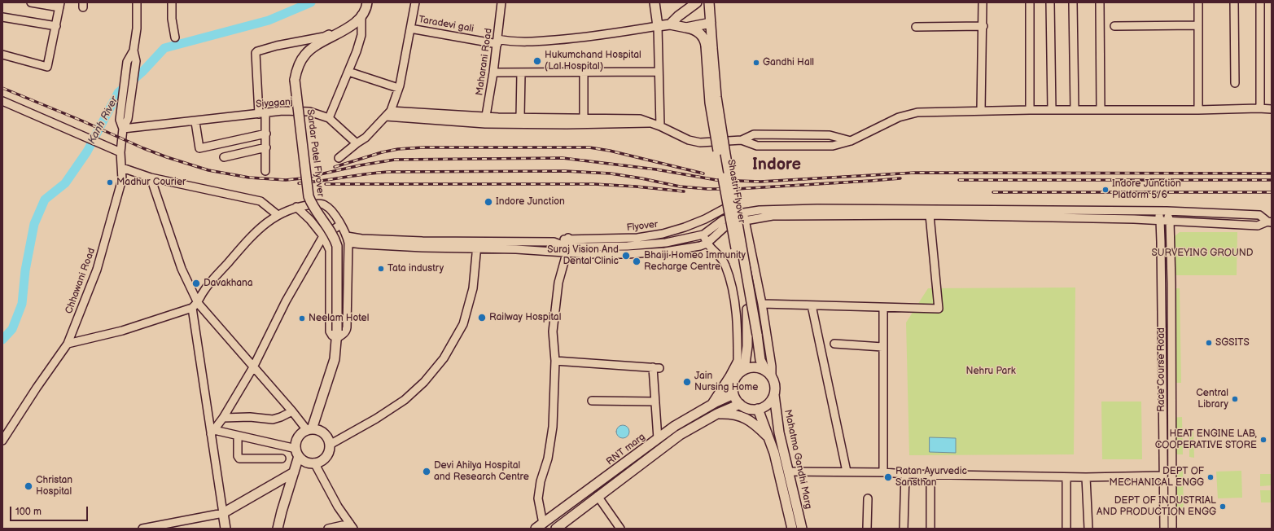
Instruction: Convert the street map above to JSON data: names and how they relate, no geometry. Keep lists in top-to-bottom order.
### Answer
{
  "streets": {
    "main road": [
      "Sardar Patel Flyover",
      "Shastri Flyover",
      "RNT marg",
      "Mahatma Gandhi Marg"
    ],
    "street": [
      "Taradevi gali",
      "Maharani Road",
      "Siyaganj",
      "Flyover",
      "Chhawani Road",
      "Race Course Road"
    ]
  },
  "crossings": [
    ["Taradevi gali", "Maharani Road"],
    ["Siyaganj", "Chhawani Road"],
    ["Shastri Flyover", "Flyover"],
    ["Shastri Flyover", "RNT marg"],
    ["Shastri Flyover", "Mahatma Gandhi Marg"],
    ["RNT marg", "Mahatma Gandhi Marg"]
  ],
  "districts": ["Indore"],
  "water": ["Kanh River"],
  "parks": ["SURVEYING GROUND", "Nehru Park"],
  "places": [
    "Hukumchand Hospital (Lal Hospital)",
    "Gandhi Hall",
    "Madhur Courier",
    "Indore Junction Platform 5/6",
    "Indore Junction",
    "Suraj Vision And Dental Clinic",
    "Bhaiji Homeo Immunity Recharge Centre",
    "Tata industry",
    "Davakhana",
    "Railway Hospital",
    "Neelam Hotel",
    "SGSITS",
    "Jain Nursing Home",
    "Central Library",
    "HEAT ENGINE LAB, COOPERATIVE STORE",
    "Devi Ahilya Hospital and Research Centre",
    "Ratan Ayurvedic Sansthan",
    "DEPT OF MECHANICAL ENGG",
    "Christan Hospital",
    "DEPT OF INDUSTRIAL AND PRODUCTION ENGG"
  ],
  "scale_bar": "100 m"
}
